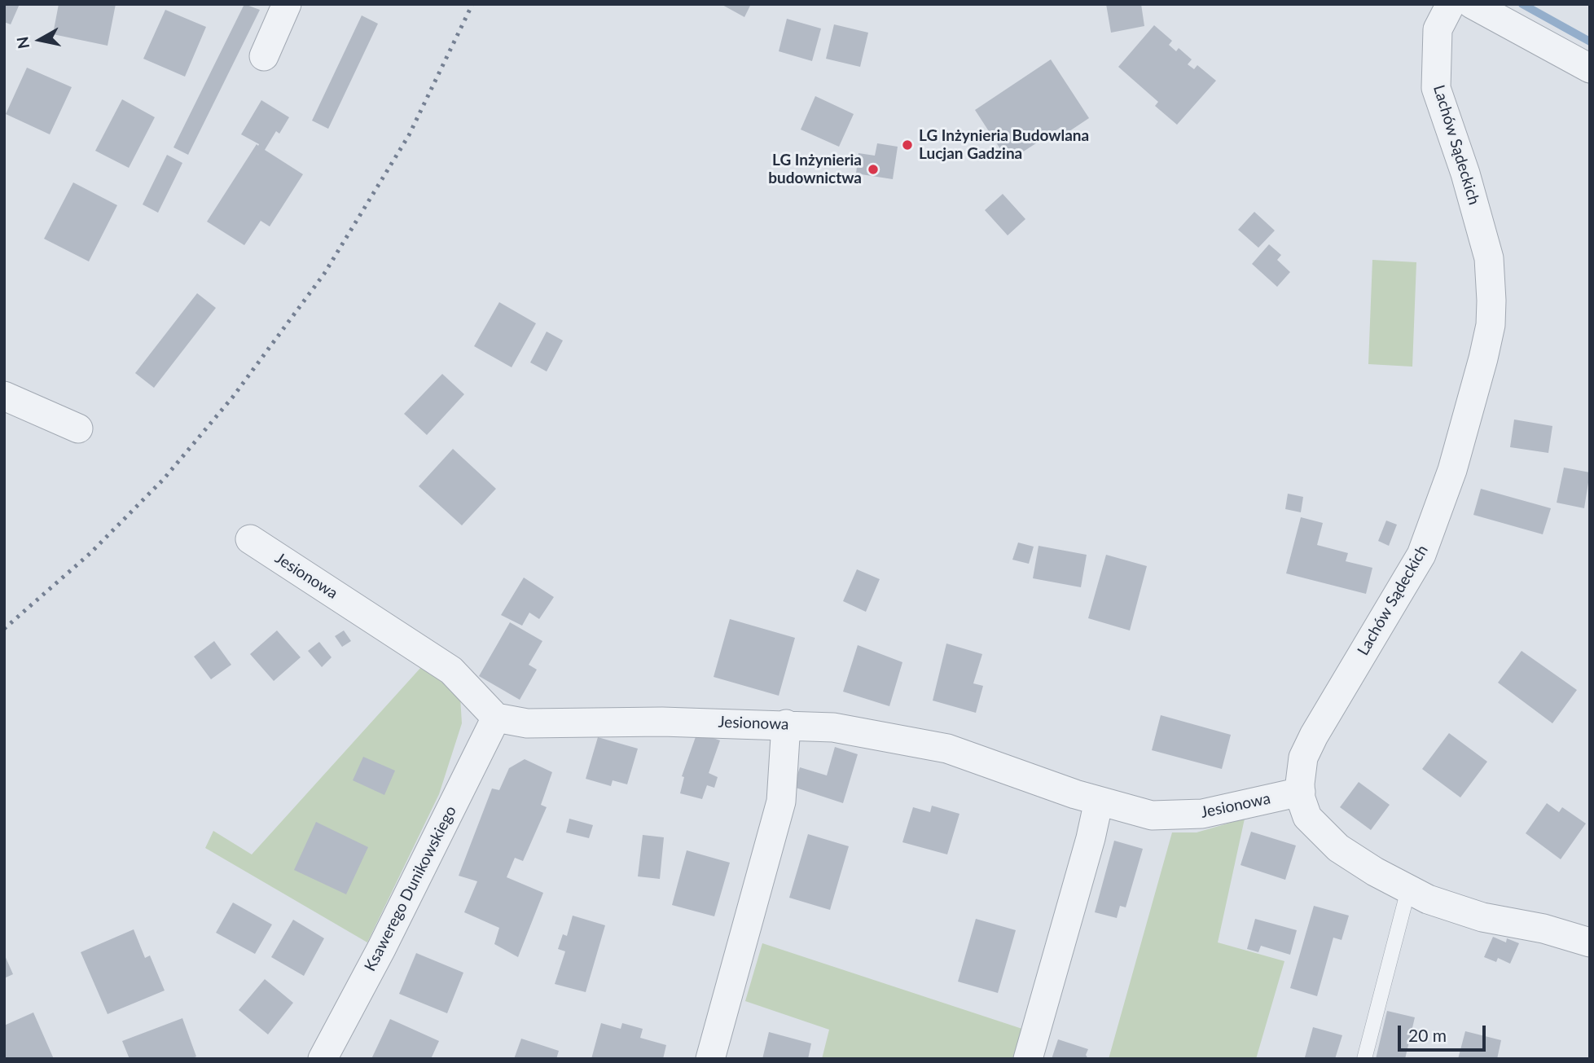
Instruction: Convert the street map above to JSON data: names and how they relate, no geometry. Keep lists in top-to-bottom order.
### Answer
{
  "streets": {
    "street": ["Lachów Sądeckich", "Jesionowa", "Ksawerego Dunikowskiego"]
  },
  "crossings": [
    ["Lachów Sądeckich", "Jesionowa"],
    ["Jesionowa", "Ksawerego Dunikowskiego"]
  ],
  "places": ["LG Inżynieria Budowlana Lucjan Gadzina", "LG Inżynieria budownictwa"],
  "scale_bar": "20 m",
  "north": "left"
}
